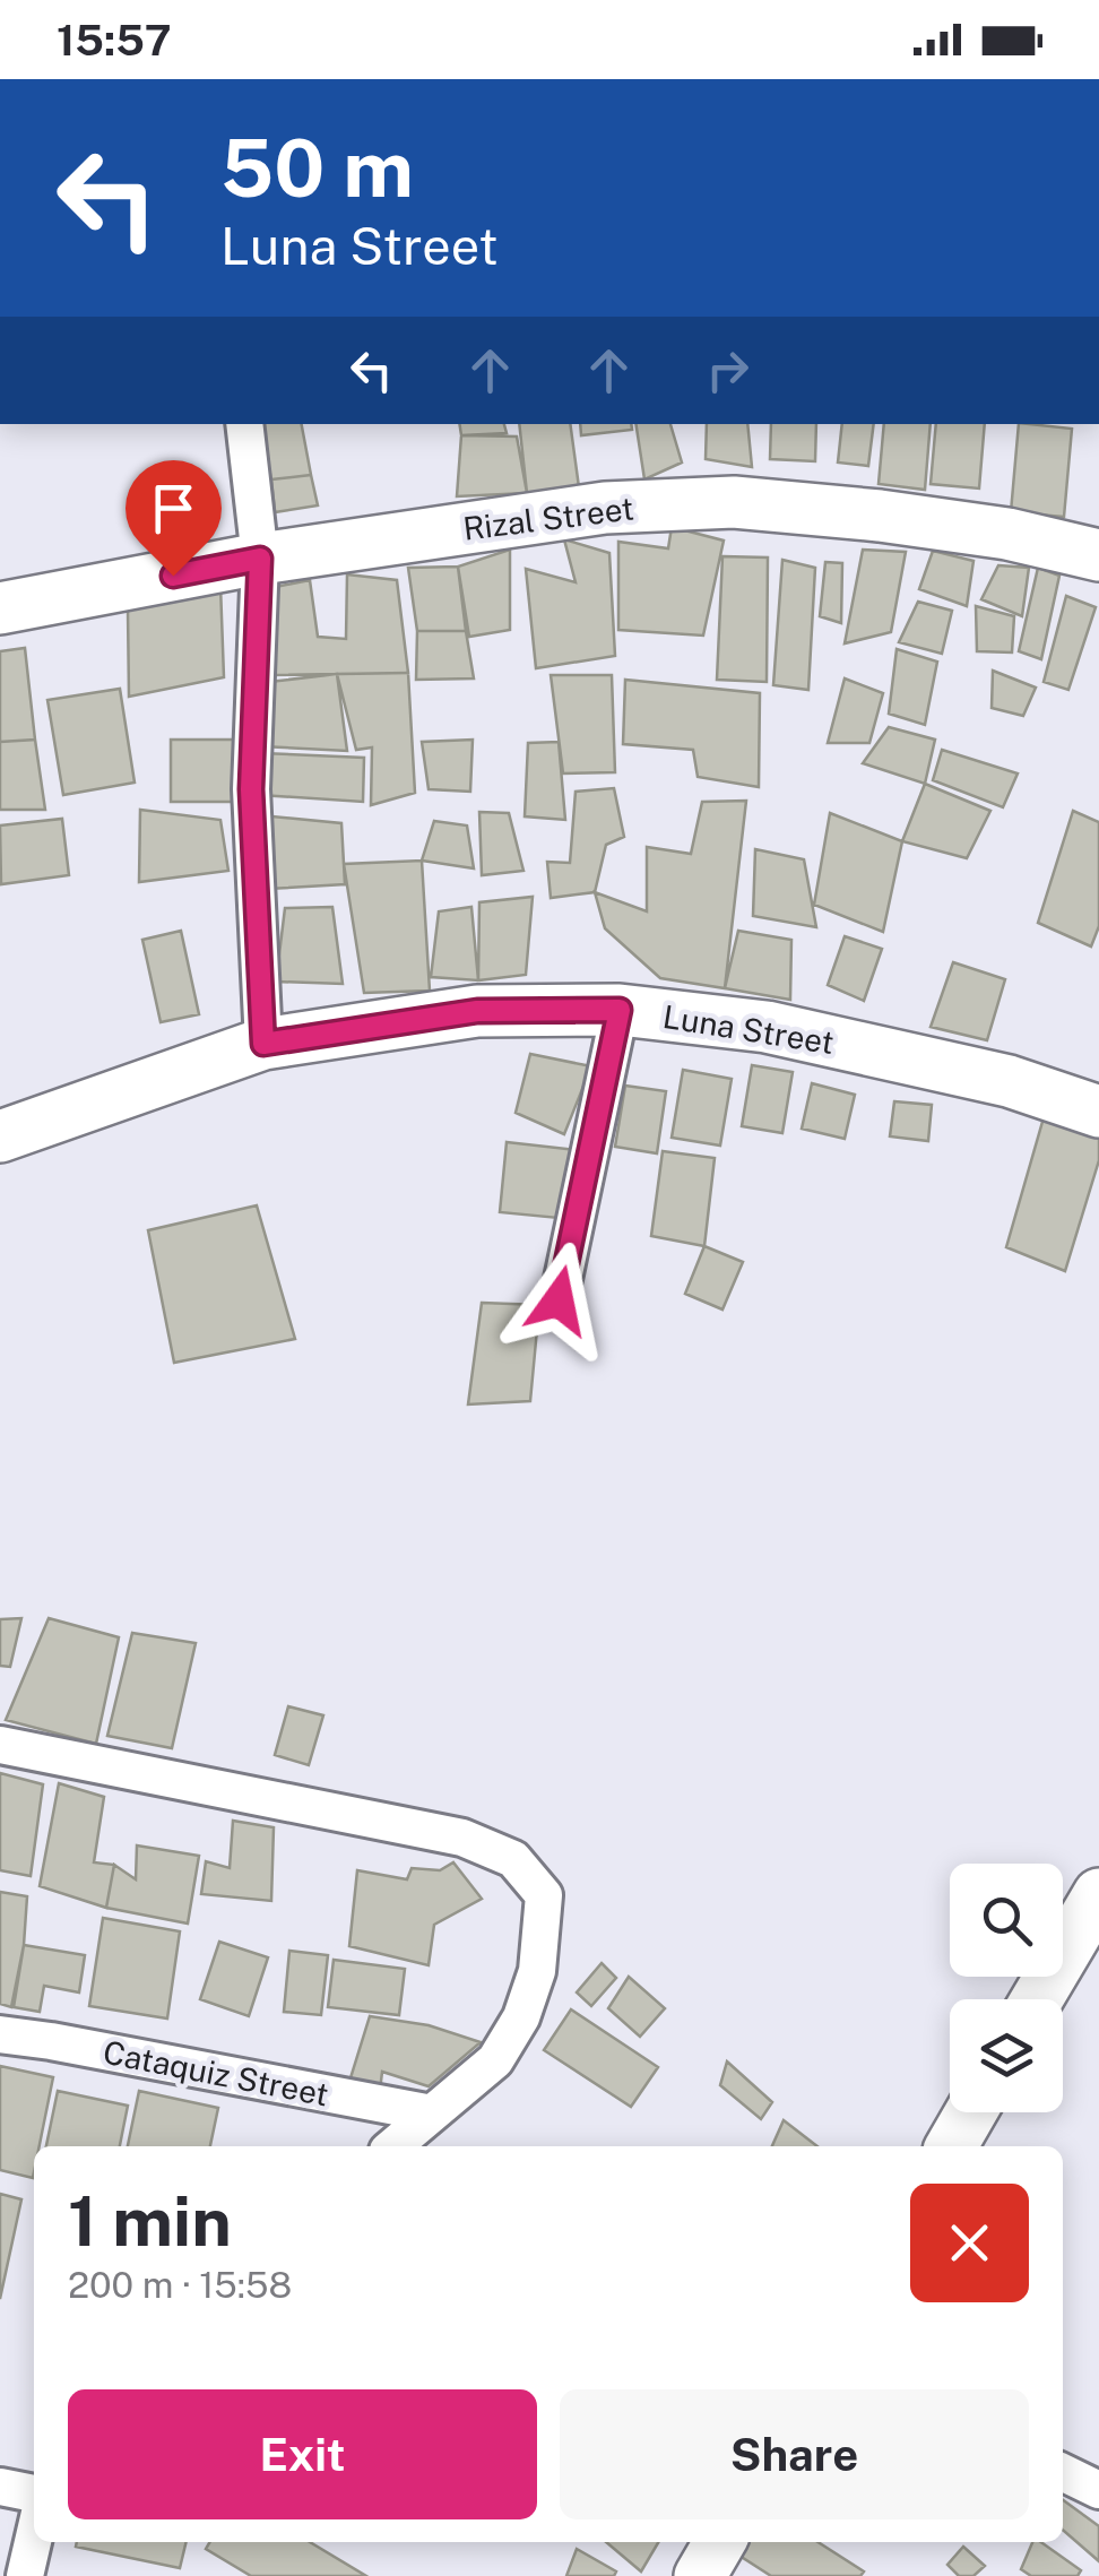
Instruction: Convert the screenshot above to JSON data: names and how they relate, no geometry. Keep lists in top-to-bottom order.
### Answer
{
  "streets": {
    "street": ["Rizal Street", "Luna Street", "Cataquiz Street"]
  },
  "page": {
    "status": "15:57",
    "turn": ["50 m", "Luna Street"],
    "heading": ["1 min", "200 m · 15:58"],
    "buttons": ["Exit", "Share"]
  }
}
